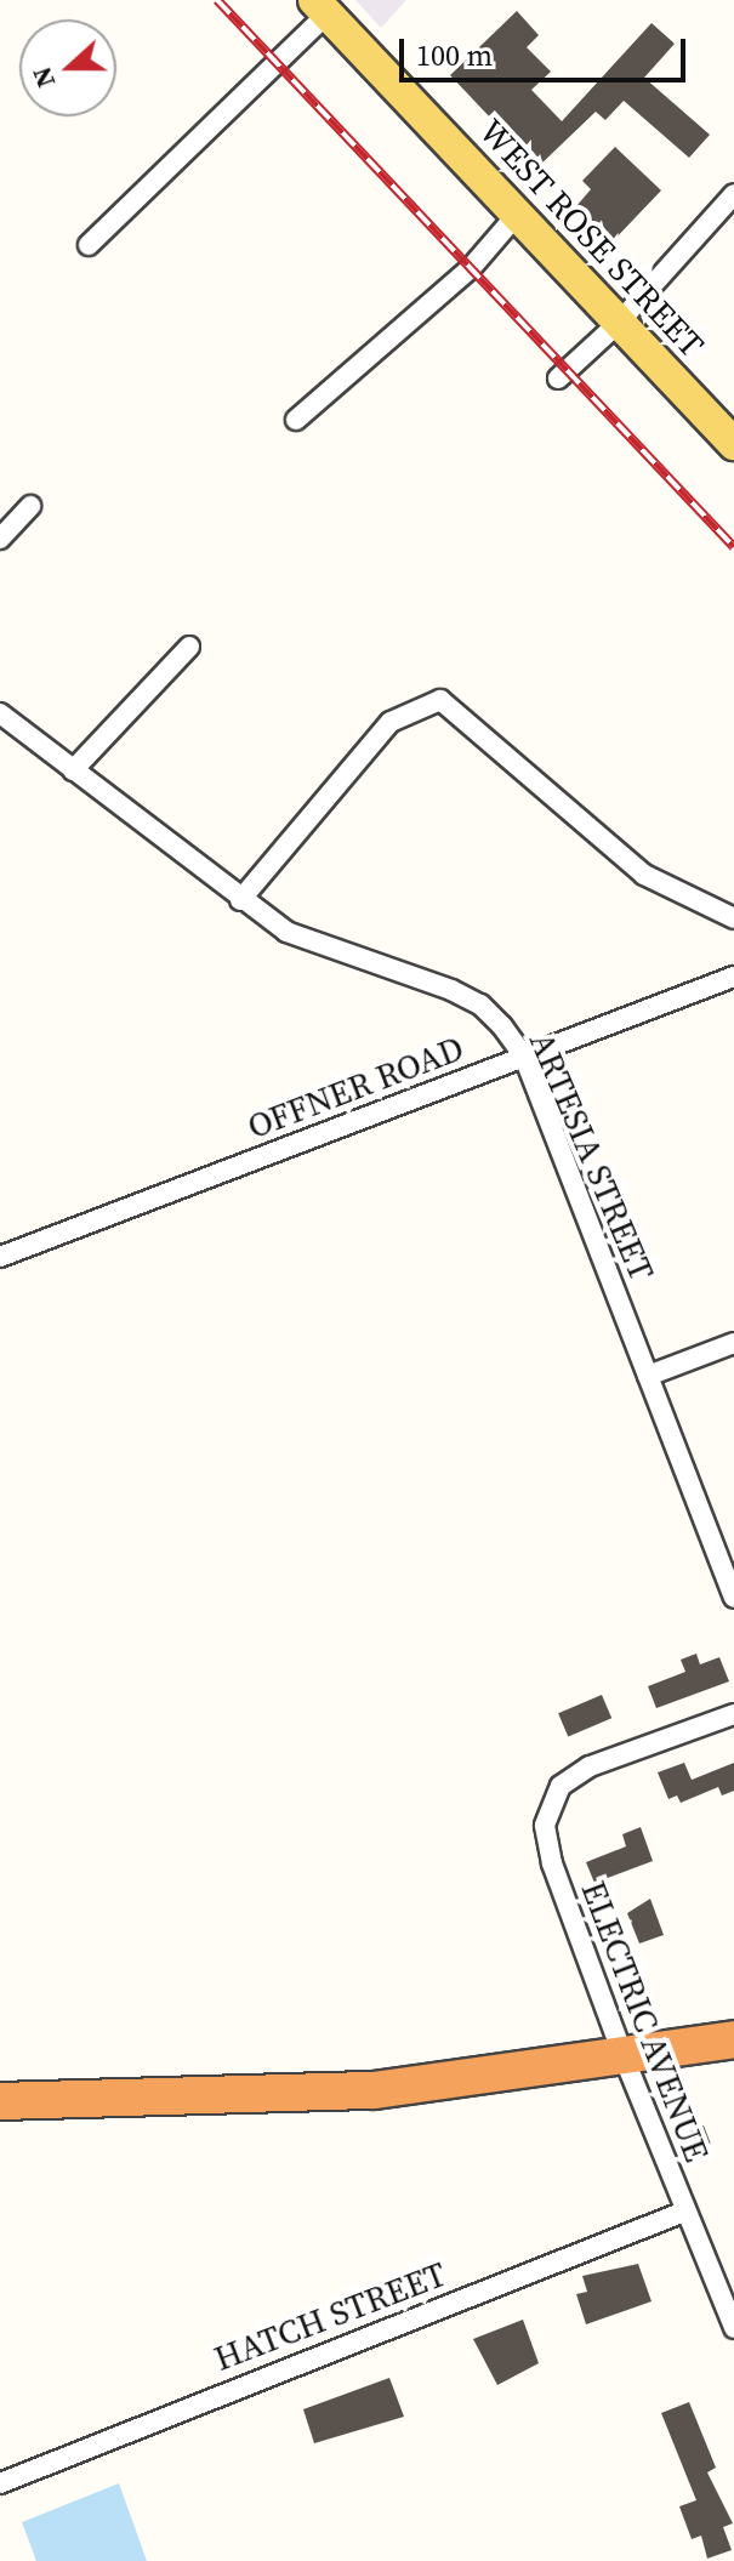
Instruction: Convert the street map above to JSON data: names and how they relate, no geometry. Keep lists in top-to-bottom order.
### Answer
{
  "streets": {
    "main road": ["WEST ROSE STREET"],
    "street": [
      "OFFNER ROAD",
      "ARTESIA STREET",
      "ELECTRIC AVENUE",
      "HATCH STREET"
    ]
  },
  "crossings": [
    ["OFFNER ROAD", "ARTESIA STREET"],
    ["ELECTRIC AVENUE", "HATCH STREET"]
  ],
  "scale_bar": "100 m",
  "north": "left"
}
